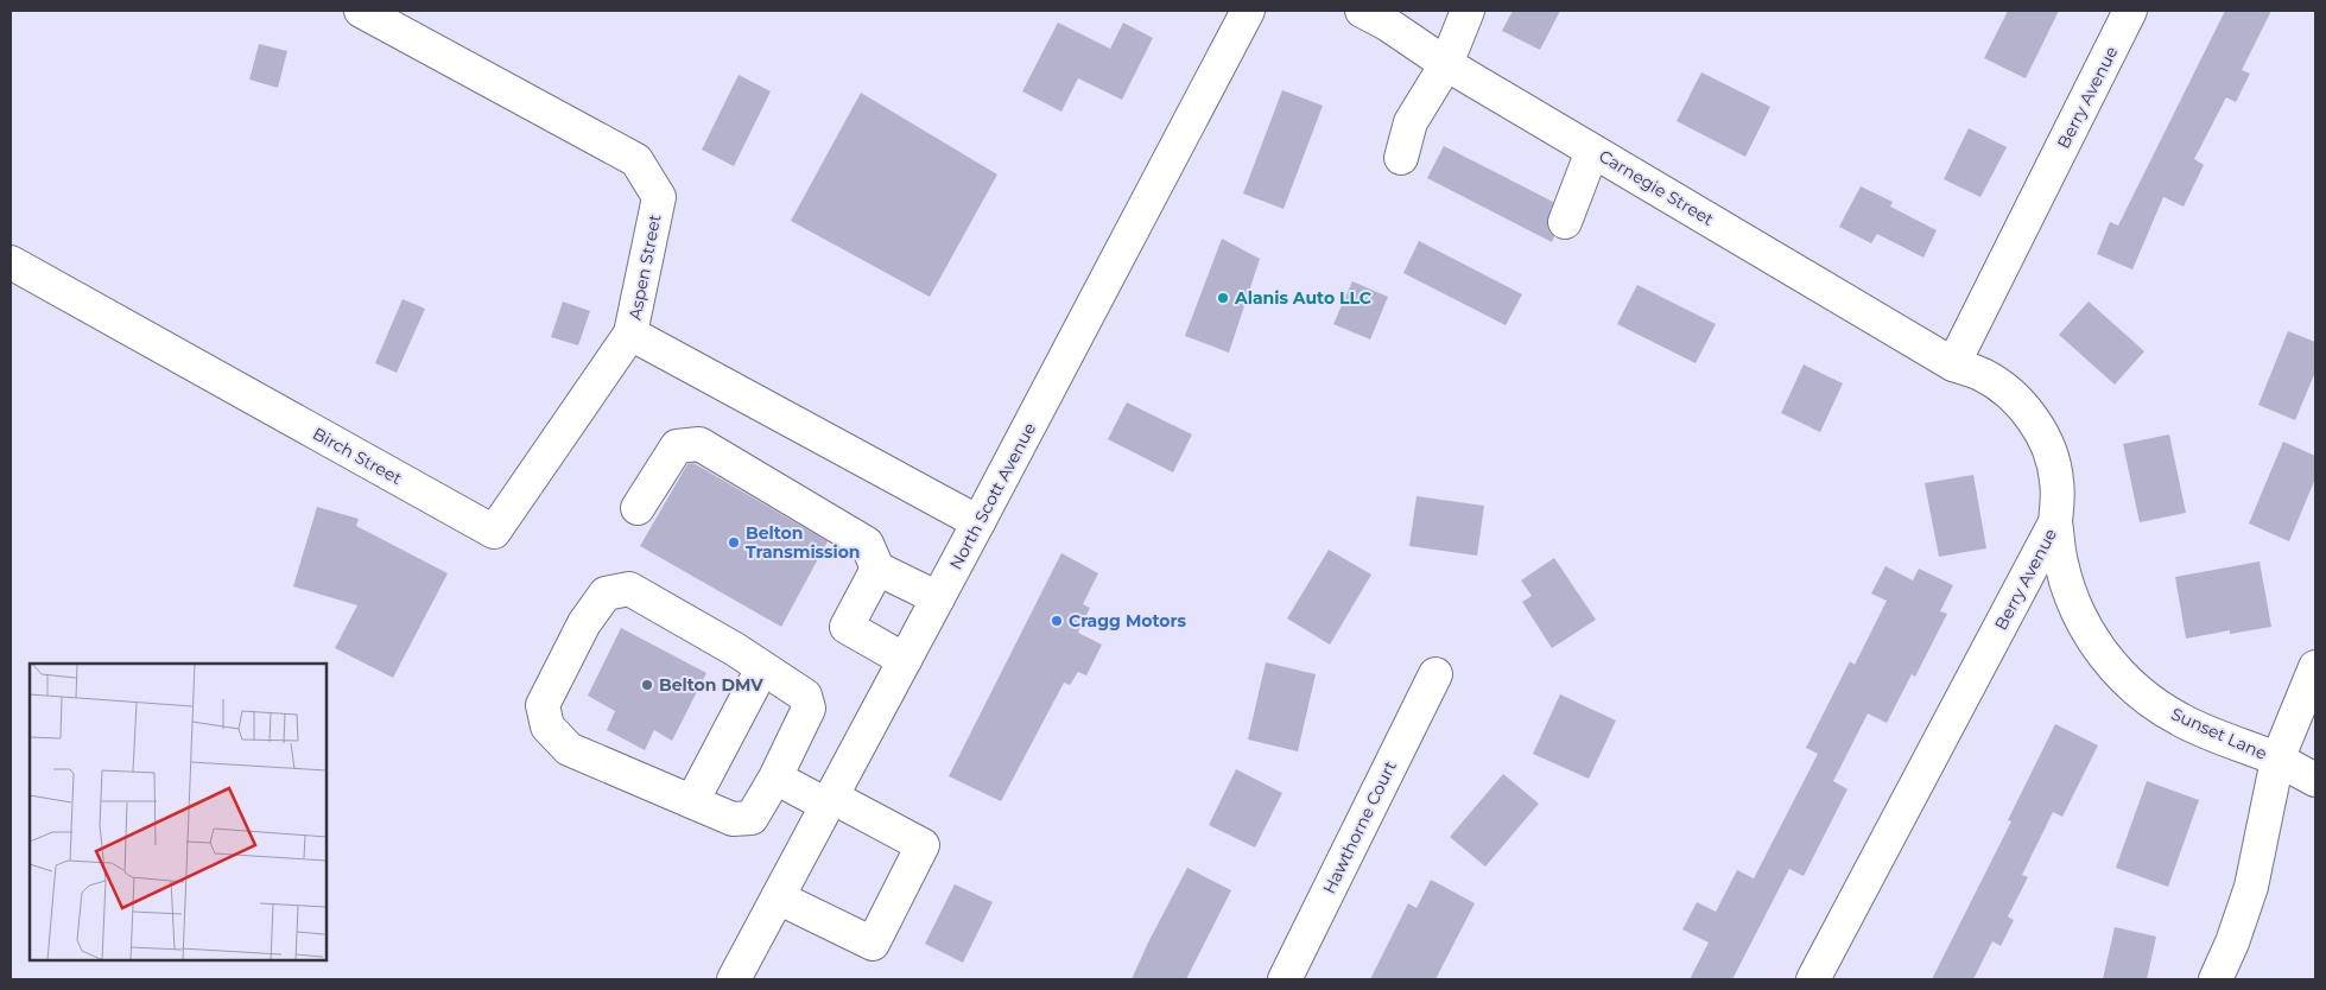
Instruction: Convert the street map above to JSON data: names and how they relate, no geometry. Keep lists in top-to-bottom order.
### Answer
{
  "streets": {
    "street": [
      "Berry Avenue",
      "Carnegie Street",
      "Aspen Street",
      "Birch Street",
      "North Scott Avenue",
      "Sunset Lane",
      "Hawthorne Court"
    ]
  },
  "crossings": [
    ["Berry Avenue", "Carnegie Street"],
    ["Berry Avenue", "Sunset Lane"],
    ["Aspen Street", "Birch Street"],
    ["Aspen Street", "North Scott Avenue"]
  ],
  "places": [
    "Alanis Auto LLC",
    "Belton Transmission",
    "Cragg Motors",
    "Belton DMV"
  ]
}
